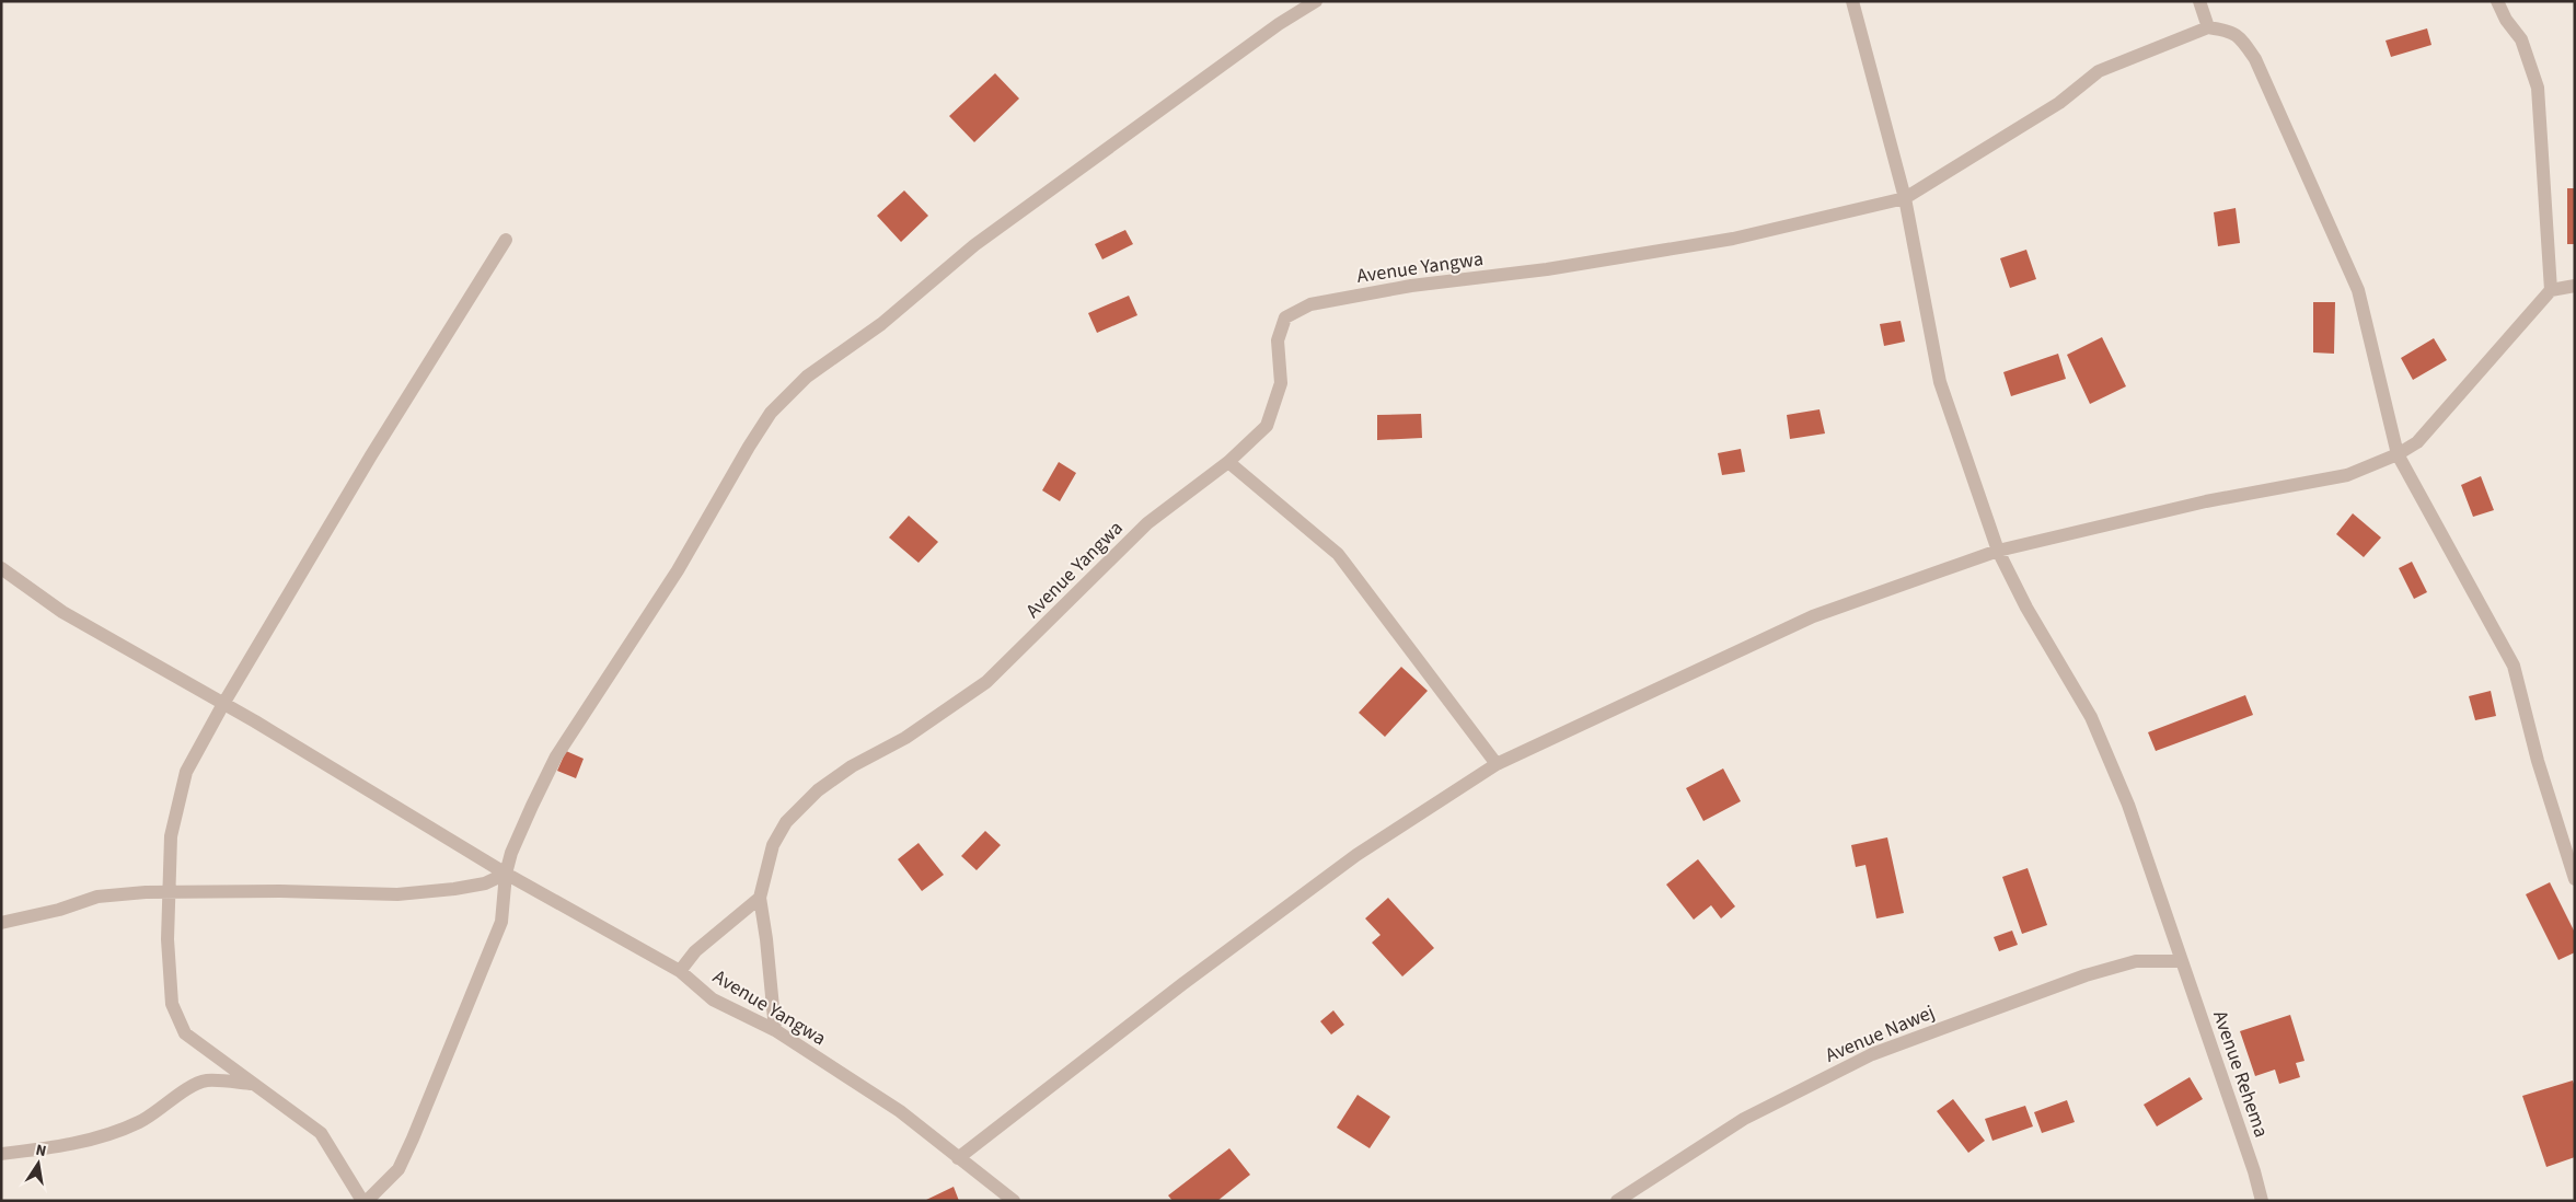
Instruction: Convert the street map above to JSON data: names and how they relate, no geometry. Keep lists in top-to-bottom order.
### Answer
{
  "streets": {
    "street": ["Avenue Yangwa", "Avenue Nawej", "Avenue Rehema"]
  },
  "crossings": [
    ["Avenue Yangwa", "Avenue Rehema"],
    ["Avenue Nawej", "Avenue Rehema"]
  ],
  "north": "top"
}
